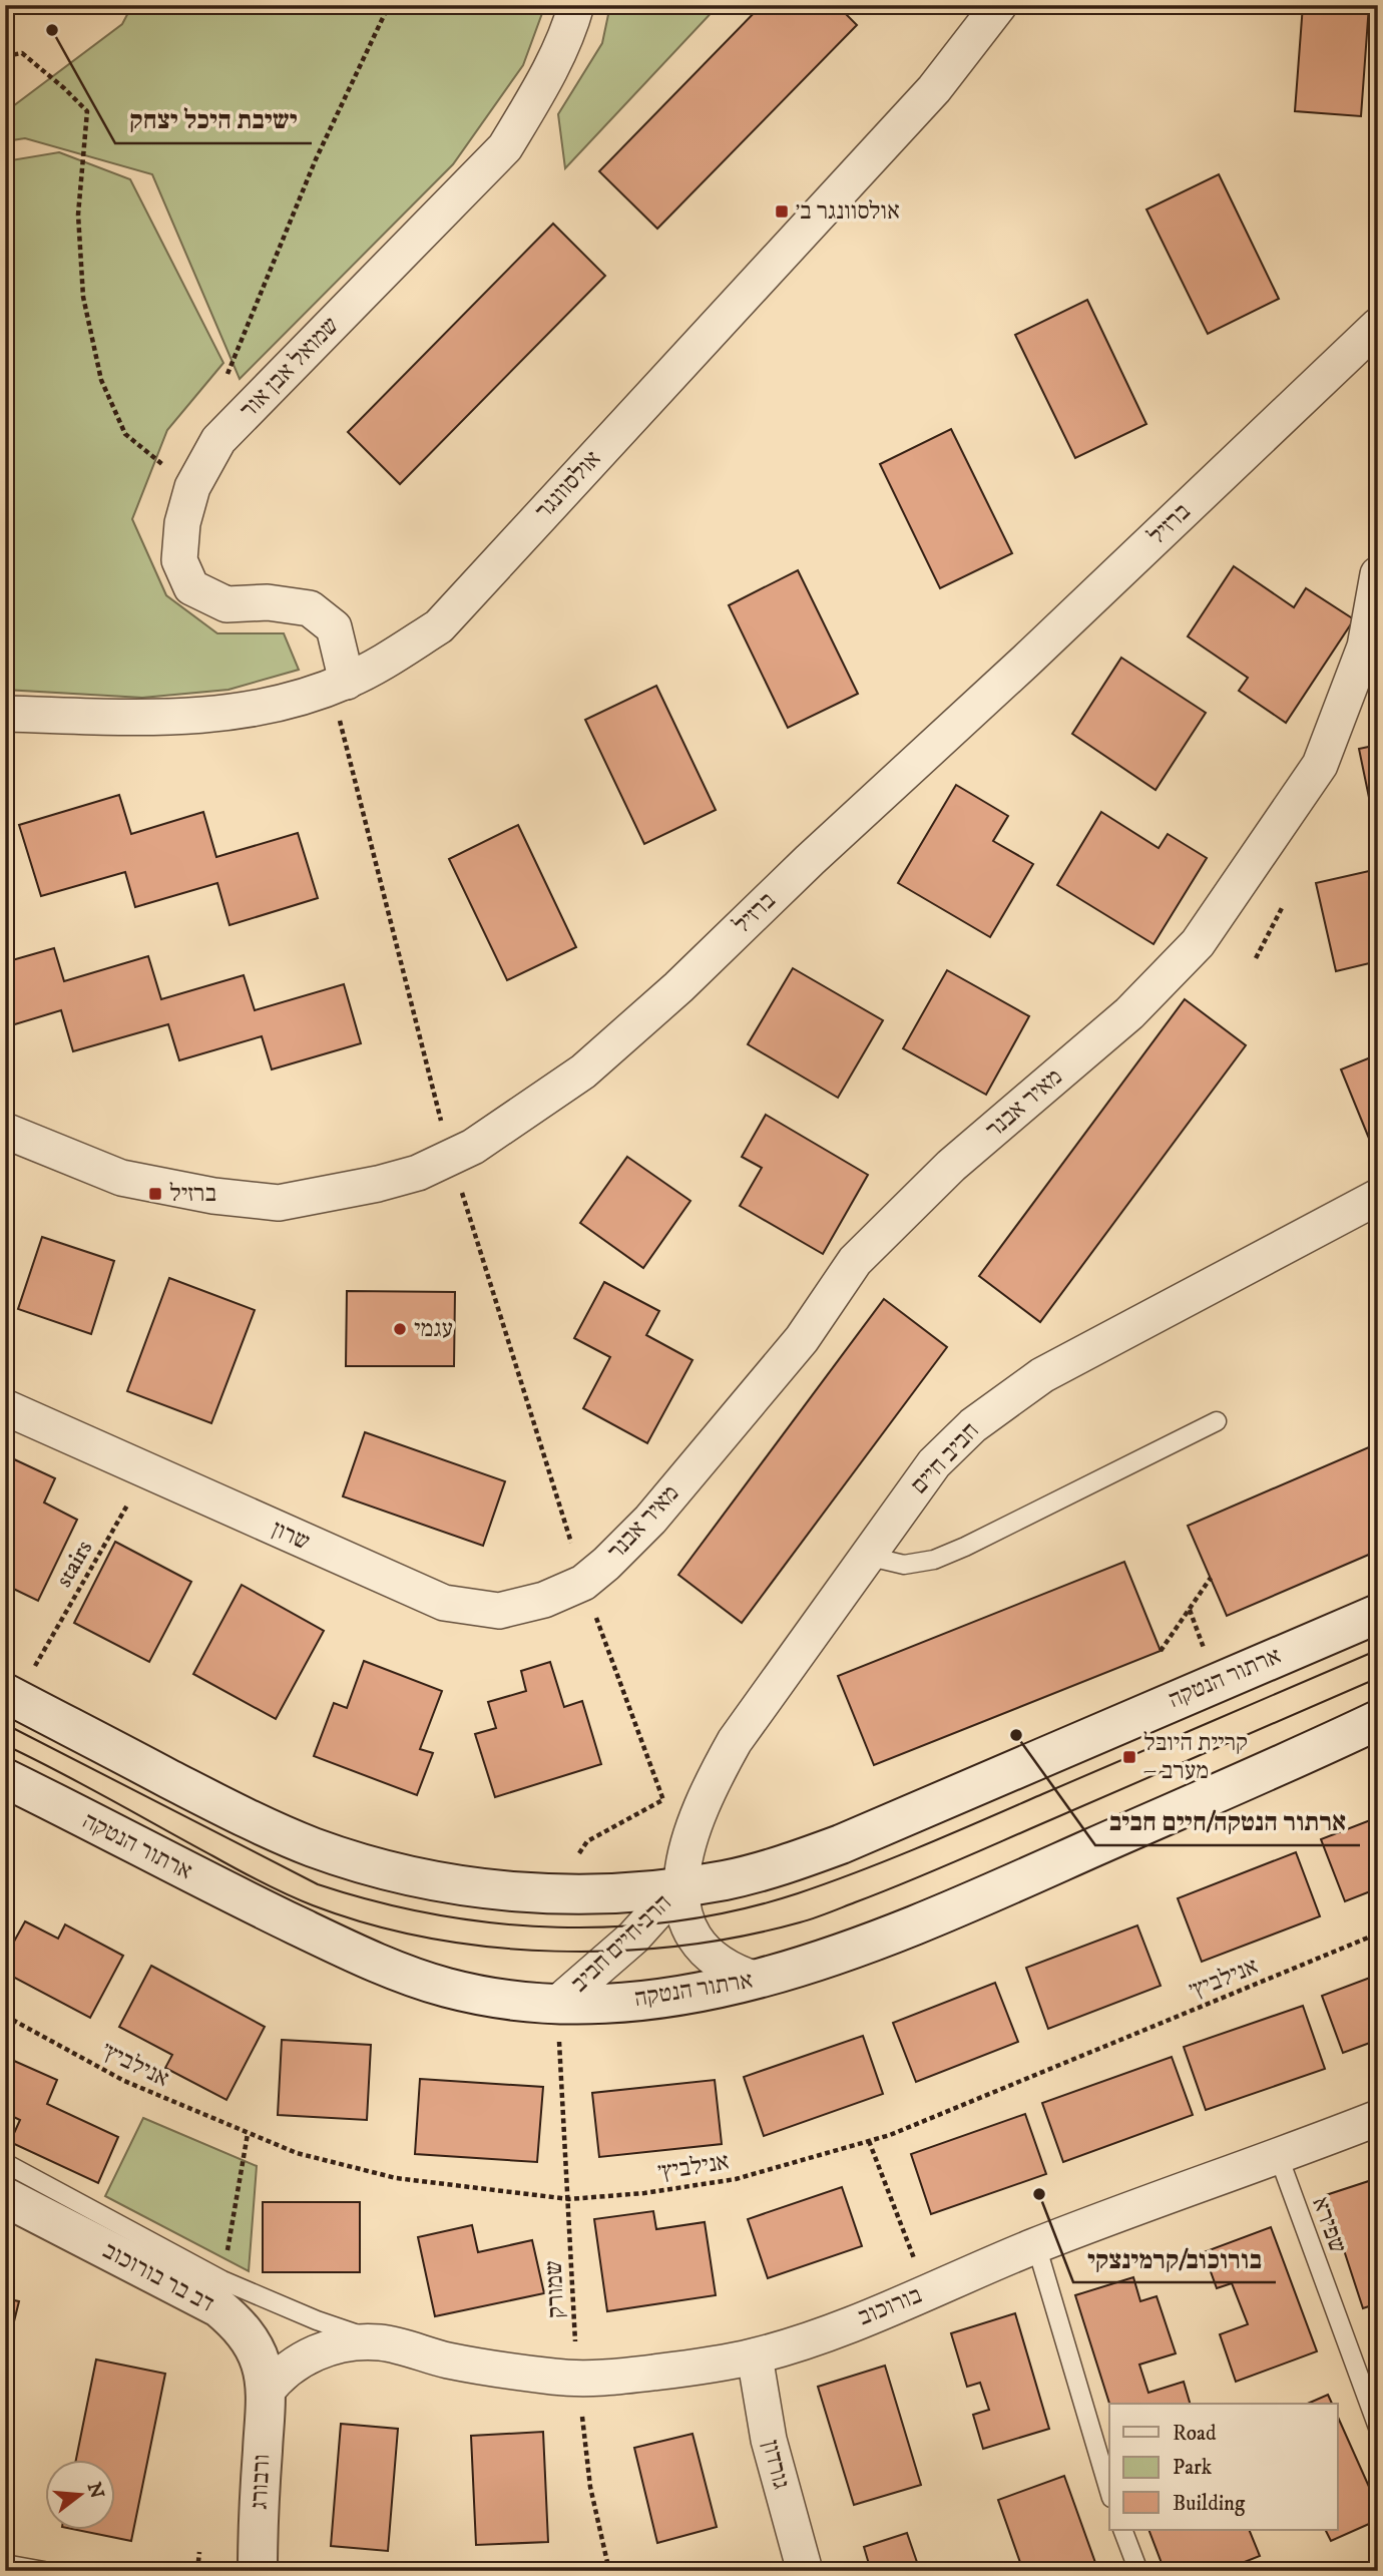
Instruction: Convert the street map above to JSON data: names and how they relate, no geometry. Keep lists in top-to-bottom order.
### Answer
{
  "streets": {
    "main road": ["ארתור הנטקה", "דב בר בורוכוב", "ורבורג"],
    "street": [
      "שמואל אבן אור",
      "אולסוונגר",
      "ברזיל",
      "מאיר אבנר",
      "חביב חיים",
      "שרון",
      "הרב חיים חביב",
      "בורוכוב",
      "גורדון"
    ],
    "lane": ["שפירא"],
    "path": ["stairs", "אנילביץ׳", "שמורק"]
  },
  "crossings": [
    ["שמואל אבן אור", "אולסוונגר"],
    ["מאיר אבנר", "שרון"],
    ["חביב חיים", "ארתור הנטקה"],
    ["חביב חיים", "הרב חיים חביב"],
    ["שרון", "stairs"],
    ["stairs", "ארתור הנטקה"],
    ["ארתור הנטקה", "הרב חיים חביב"],
    ["ארתור הנטקה", "שמורק"],
    ["הרב חיים חביב", "שמורק"],
    ["אנילביץ׳", "שמורק"],
    ["שפירא", "בורוכוב"],
    ["דב בר בורוכוב", "ורבורג"],
    ["שמורק", "בורוכוב"],
    ["בורוכוב", "גורדון"]
  ],
  "places": {
    "other": [
      "ישיבת היכל יצחק",
      "עגמי",
      "ארתור הנטקה/חיים חביב",
      "בורוכוב/קרמינצקי"
    ],
    "transit": ["אולסוונגר ב׳", "ברזיל", "קריית היובל – מערב"]
  },
  "legend": ["Road", "Park", "Building"],
  "north": "right"
}
